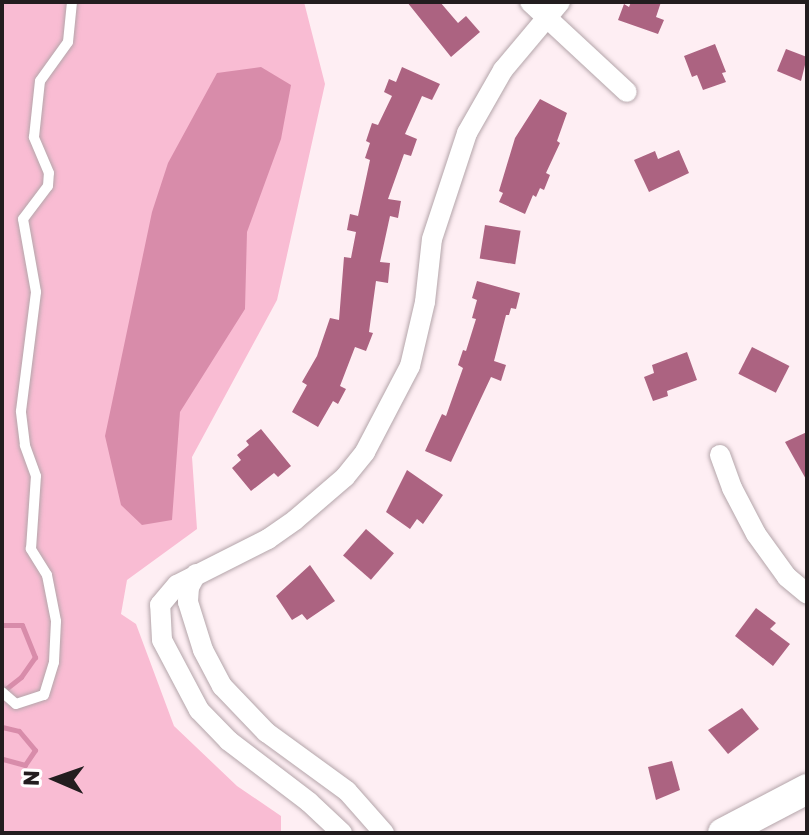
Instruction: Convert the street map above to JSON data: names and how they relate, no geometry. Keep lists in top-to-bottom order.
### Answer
{
  "north": "left"
}
